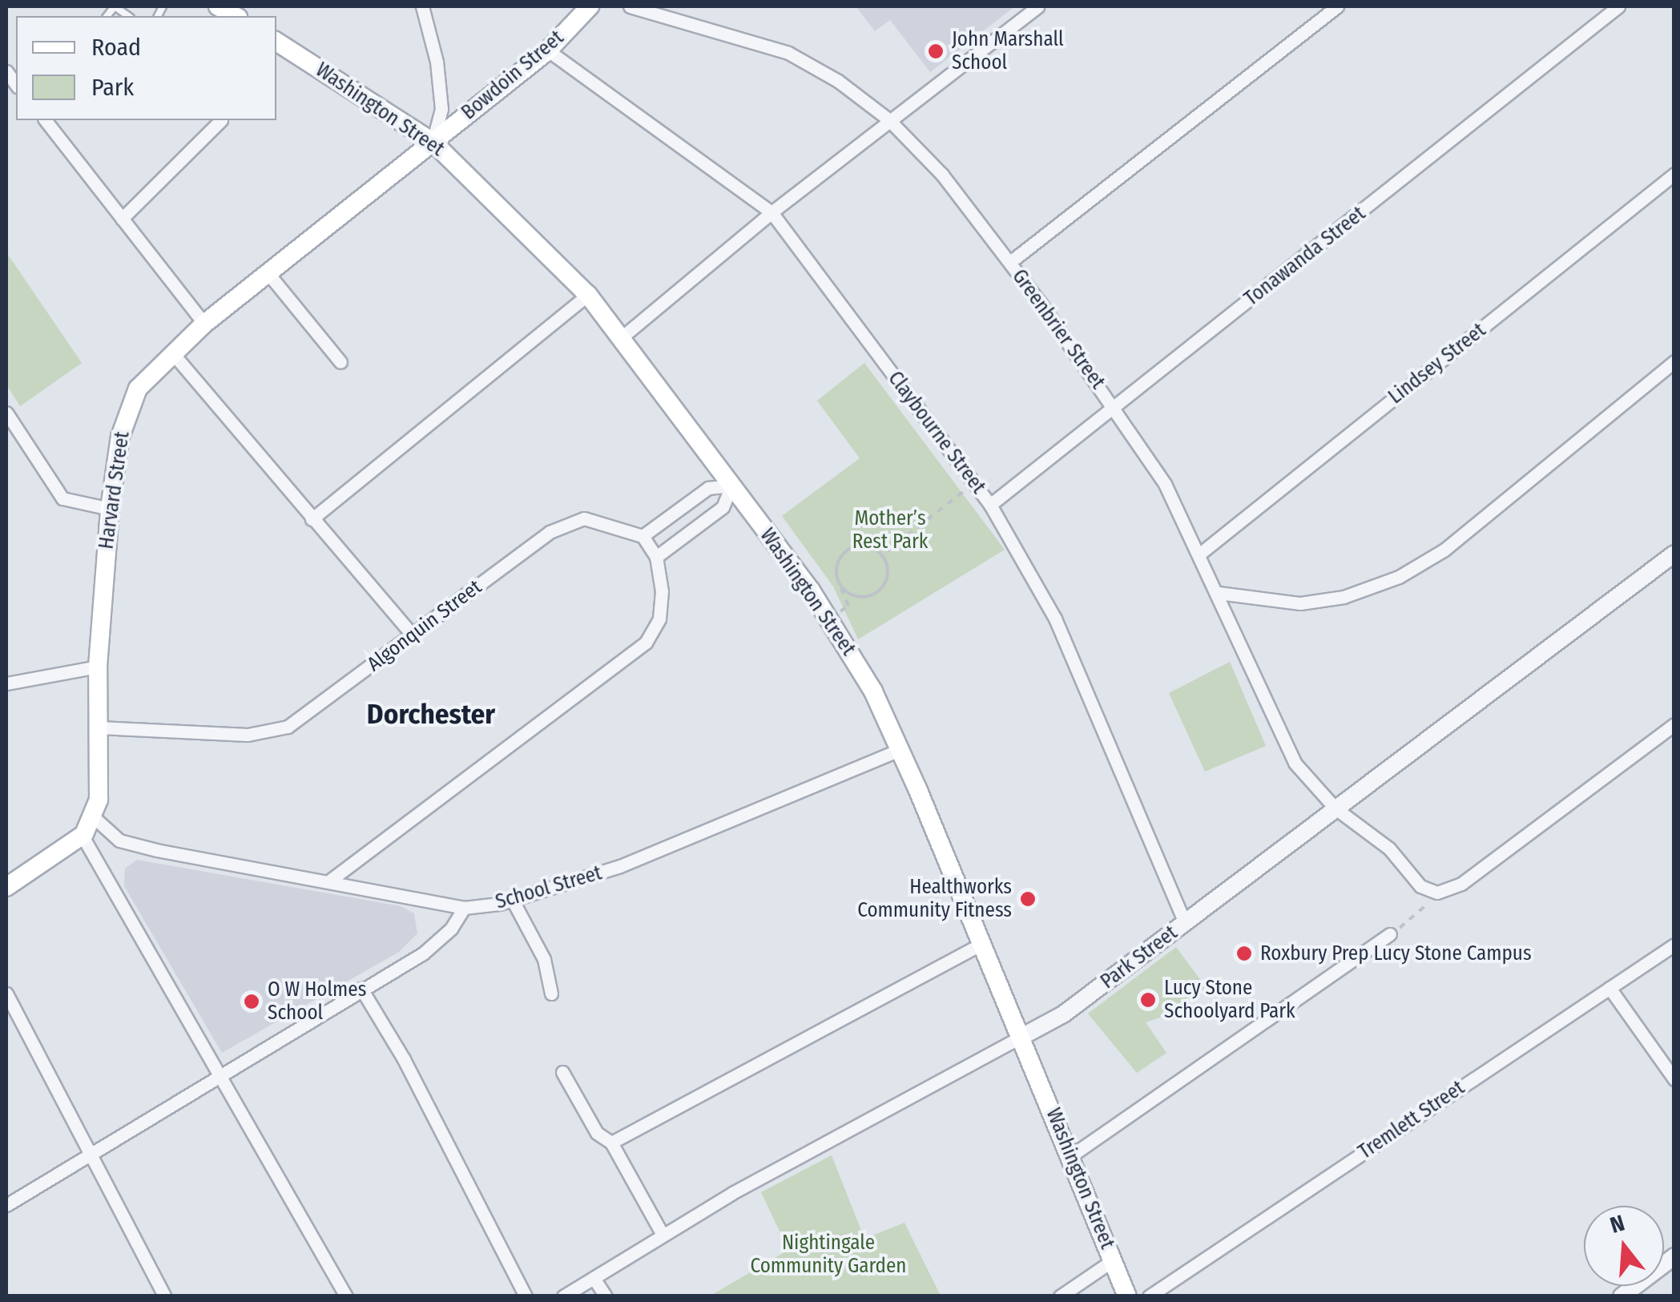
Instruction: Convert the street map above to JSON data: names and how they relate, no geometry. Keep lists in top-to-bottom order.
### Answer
{
  "streets": {
    "main road": ["Bowdoin Street", "Washington Street", "Harvard Street"],
    "street": [
      "Tonawanda Street",
      "Greenbrier Street",
      "Lindsey Street",
      "Claybourne Street",
      "Algonquin Street",
      "School Street",
      "Park Street",
      "Tremlett Street"
    ]
  },
  "crossings": [
    ["Bowdoin Street", "Washington Street"],
    ["Bowdoin Street", "Claybourne Street"],
    ["Bowdoin Street", "Harvard Street"],
    ["Washington Street", "Harvard Street"],
    ["Washington Street", "School Street"],
    ["Washington Street", "Park Street"],
    ["Tonawanda Street", "Greenbrier Street"],
    ["Tonawanda Street", "Claybourne Street"],
    ["Greenbrier Street", "Lindsey Street"],
    ["Greenbrier Street", "Park Street"],
    ["Claybourne Street", "Park Street"],
    ["Harvard Street", "Algonquin Street"],
    ["Harvard Street", "School Street"]
  ],
  "districts": ["Dorchester"],
  "parks": ["Mother’s Rest Park", "Nightingale Community Garden"],
  "places": [
    "John Marshall School",
    "Healthworks Community Fitness",
    "Roxbury Prep Lucy Stone Campus",
    "Lucy Stone Schoolyard Park",
    "O W Holmes School"
  ],
  "legend": ["Road", "Park"],
  "north": "top"
}
